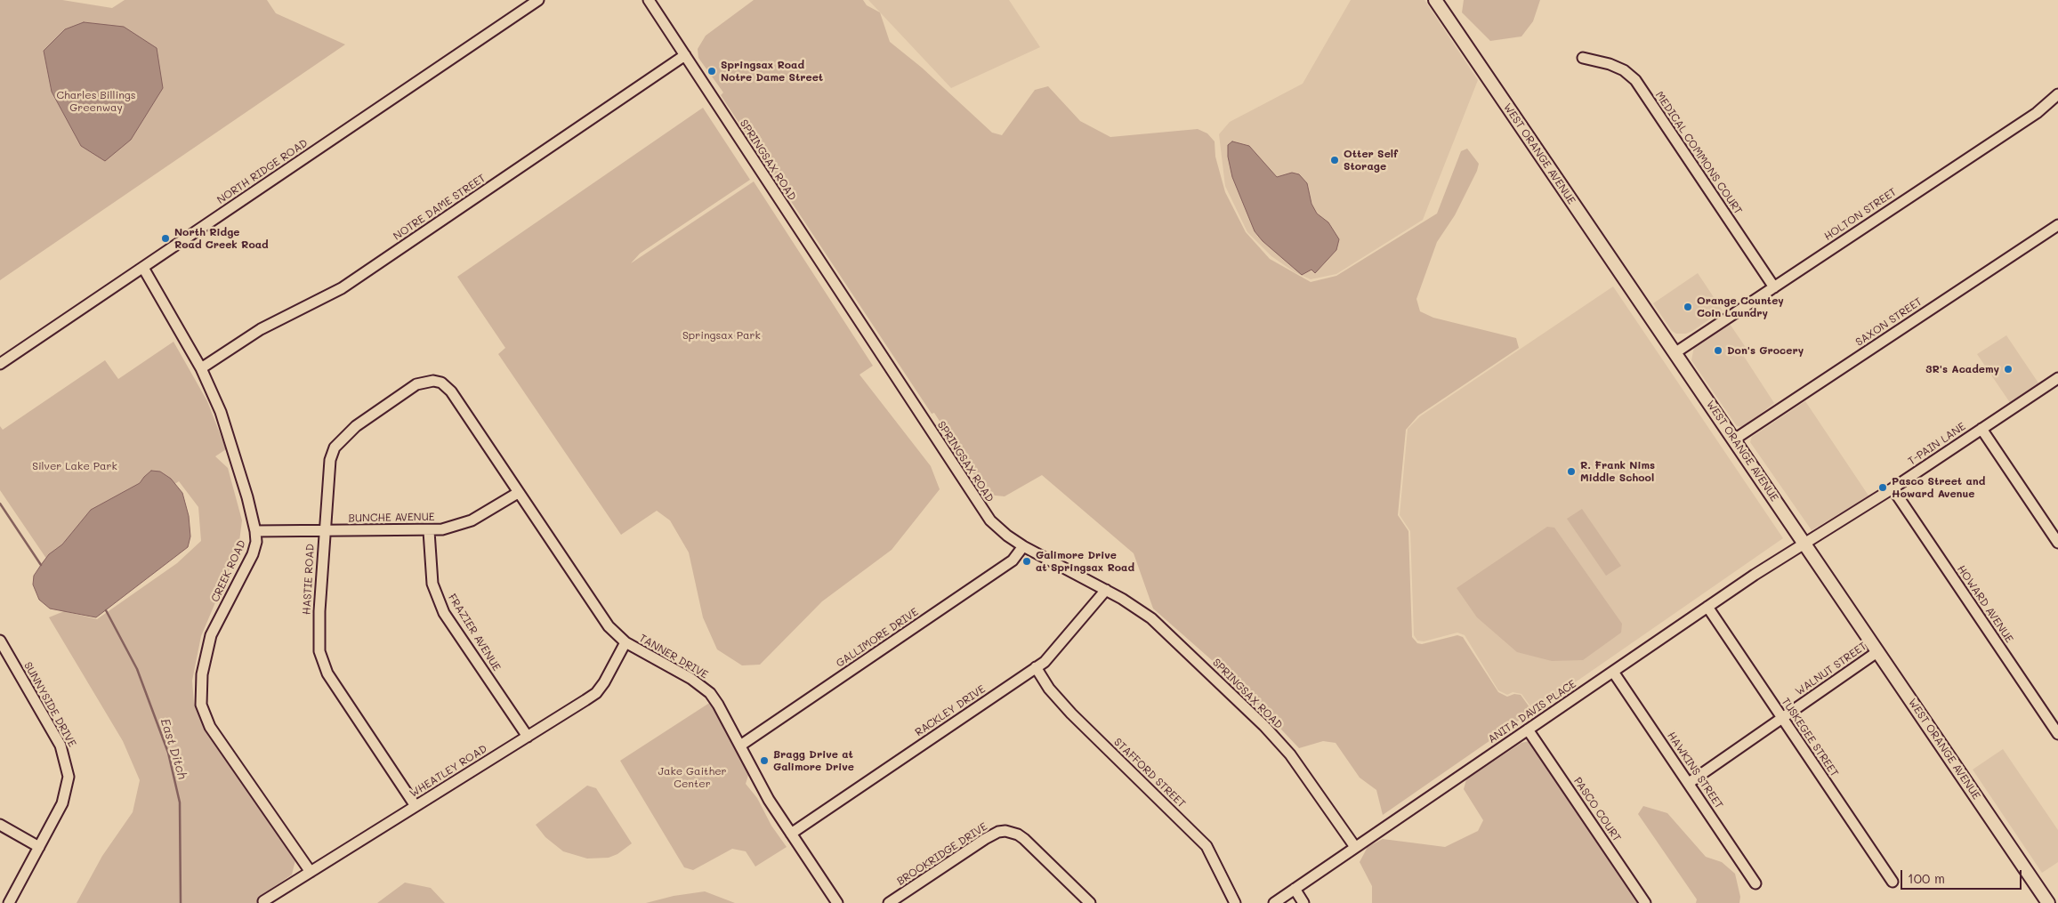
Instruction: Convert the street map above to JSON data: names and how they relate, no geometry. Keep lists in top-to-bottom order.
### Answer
{
  "streets": {
    "main road": ["WEST ORANGE AVENUE"],
    "street": [
      "MEDICAL COMMONS COURT",
      "SPRINGSAX ROAD",
      "NORTH RIDGE ROAD",
      "NOTRE DAME STREET",
      "HOLTON STREET",
      "SAXON STREET",
      "T-PAIN LANE",
      "BUNCHE AVENUE",
      "CREEK ROAD",
      "HASTIE ROAD",
      "HOWARD AVENUE",
      "FRAZIER AVENUE",
      "GALLIMORE DRIVE",
      "TANNER DRIVE",
      "WALNUT STREET",
      "SUNNYSIDE DRIVE",
      "RACKLEY DRIVE",
      "ANITA DAVIS PLACE",
      "TUSKEGEE STREET",
      "HAWKINS STREET",
      "WHEATLEY ROAD",
      "STAFFORD STREET",
      "PASCO COURT",
      "BROOKRIDGE DRIVE"
    ]
  },
  "crossings": [
    ["MEDICAL COMMONS COURT", "HOLTON STREET"],
    ["WEST ORANGE AVENUE", "HOLTON STREET"],
    ["WEST ORANGE AVENUE", "SAXON STREET"],
    ["WEST ORANGE AVENUE", "T-PAIN LANE"],
    ["WEST ORANGE AVENUE", "WALNUT STREET"],
    ["WEST ORANGE AVENUE", "ANITA DAVIS PLACE"],
    ["SPRINGSAX ROAD", "NOTRE DAME STREET"],
    ["SPRINGSAX ROAD", "GALLIMORE DRIVE"],
    ["SPRINGSAX ROAD", "RACKLEY DRIVE"],
    ["SPRINGSAX ROAD", "ANITA DAVIS PLACE"],
    ["NORTH RIDGE ROAD", "CREEK ROAD"],
    ["NOTRE DAME STREET", "CREEK ROAD"],
    ["T-PAIN LANE", "HOWARD AVENUE"],
    ["T-PAIN LANE", "ANITA DAVIS PLACE"],
    ["BUNCHE AVENUE", "CREEK ROAD"],
    ["BUNCHE AVENUE", "HASTIE ROAD"],
    ["BUNCHE AVENUE", "FRAZIER AVENUE"],
    ["BUNCHE AVENUE", "TANNER DRIVE"],
    ["CREEK ROAD", "WHEATLEY ROAD"],
    ["HASTIE ROAD", "TANNER DRIVE"],
    ["HASTIE ROAD", "WHEATLEY ROAD"],
    ["FRAZIER AVENUE", "WHEATLEY ROAD"],
    ["GALLIMORE DRIVE", "TANNER DRIVE"],
    ["TANNER DRIVE", "RACKLEY DRIVE"],
    ["TANNER DRIVE", "WHEATLEY ROAD"],
    ["WALNUT STREET", "TUSKEGEE STREET"],
    ["WALNUT STREET", "HAWKINS STREET"],
    ["RACKLEY DRIVE", "STAFFORD STREET"],
    ["ANITA DAVIS PLACE", "TUSKEGEE STREET"],
    ["ANITA DAVIS PLACE", "HAWKINS STREET"],
    ["ANITA DAVIS PLACE", "PASCO COURT"]
  ],
  "water": ["East Ditch"],
  "parks": [
    "Charles Billings Greenway",
    "Springsax Park",
    "Silver Lake Park",
    "Jake Gaither Center"
  ],
  "places": [
    "Springsax Road Notre Dame Street",
    "Otter Self Storage",
    "North Ridge Road Creek Road",
    "Orange Countey Coin Laundry",
    "Don's Grocery",
    "3R's Academy",
    "R. Frank Nims Middle School",
    "Pasco Street and Howard Avenue",
    "Galimore Drive at Springsax Road",
    "Bragg Drive at Galimore Drive"
  ],
  "scale_bar": "100 m"
}
